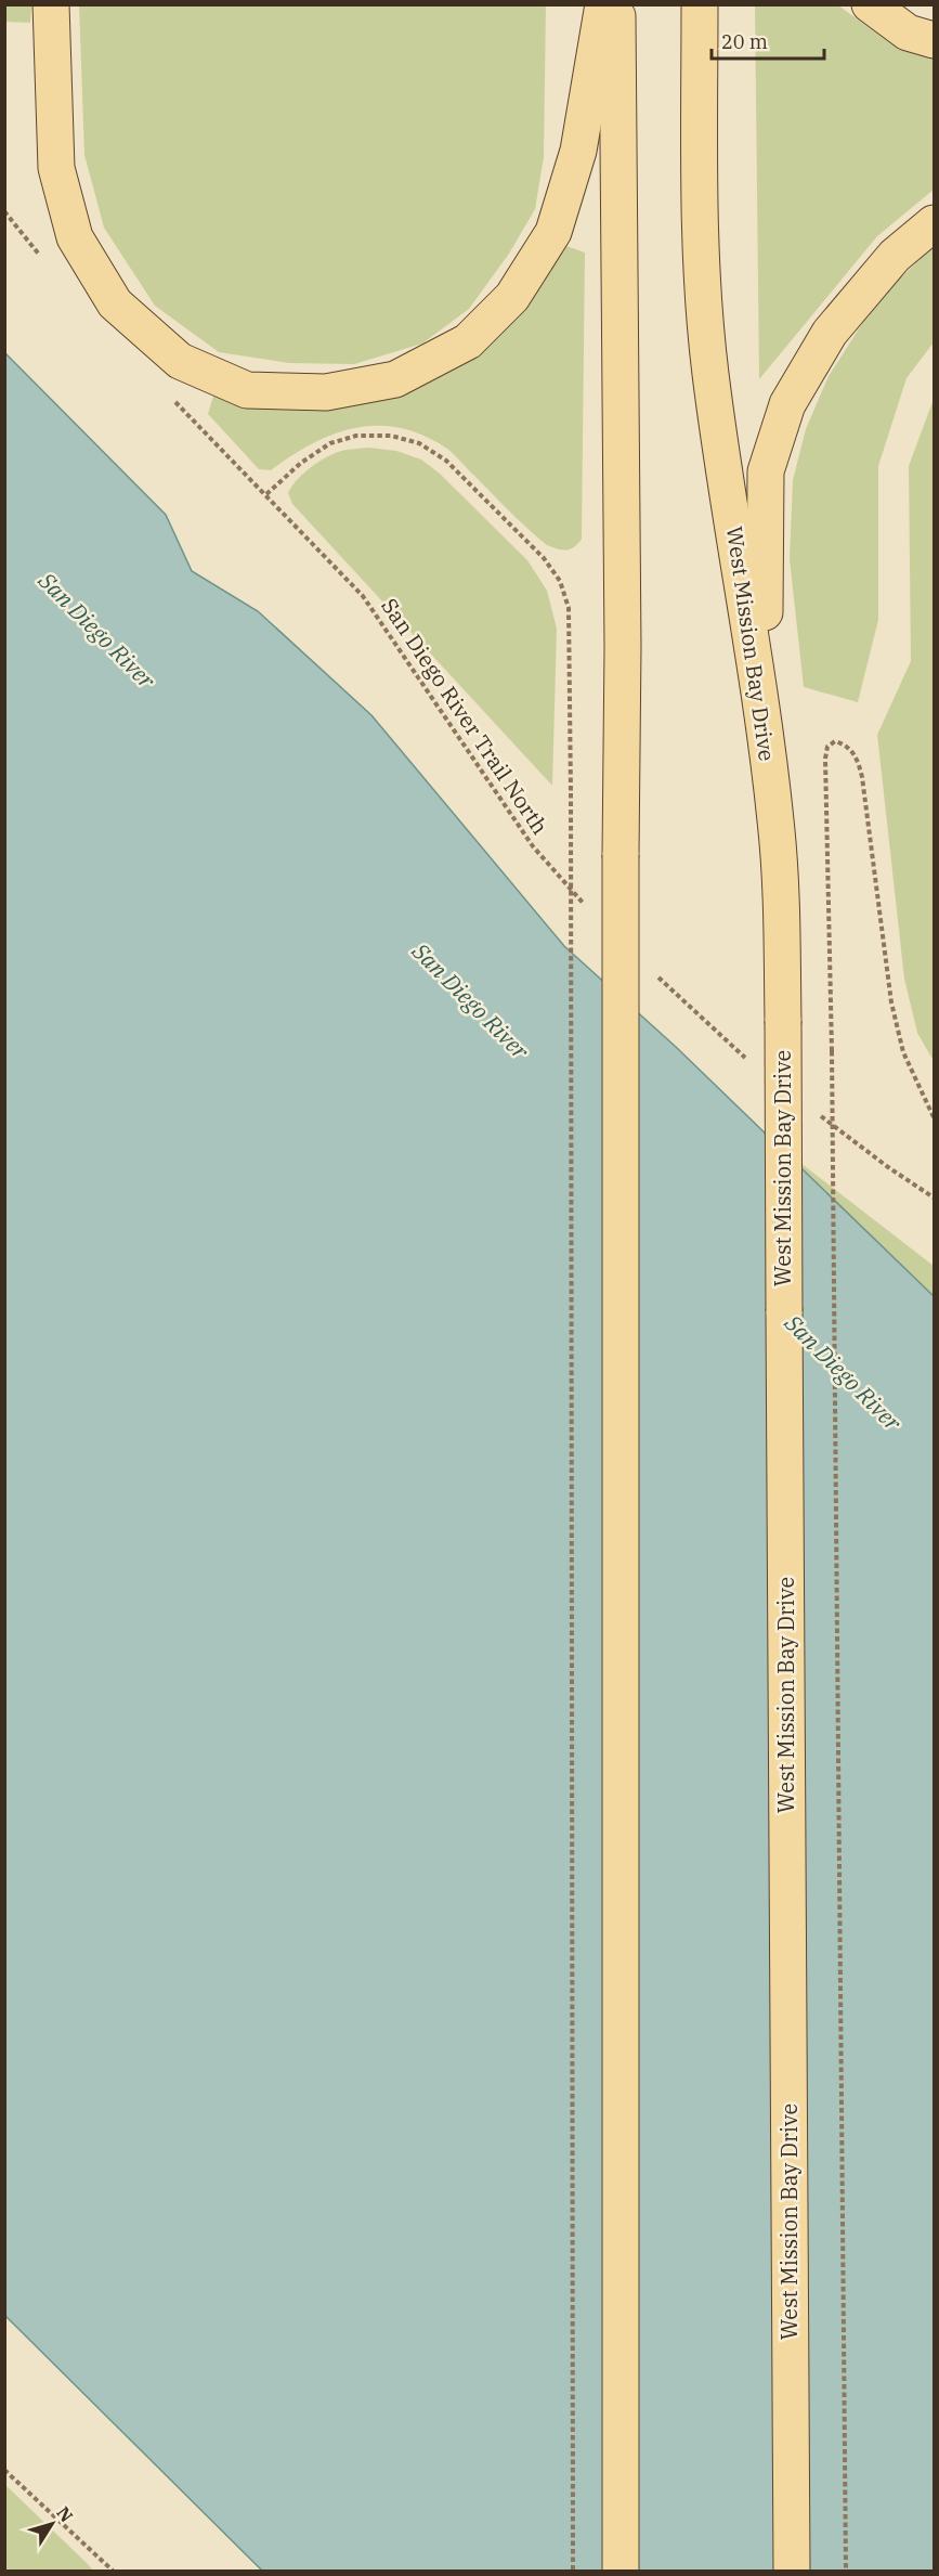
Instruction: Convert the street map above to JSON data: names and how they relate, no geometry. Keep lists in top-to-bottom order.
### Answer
{
  "streets": {
    "main road": ["West Mission Bay Drive"],
    "path": ["San Diego River Trail North"]
  },
  "water": ["San Diego River"],
  "scale_bar": "20 m",
  "north": "top right"
}
